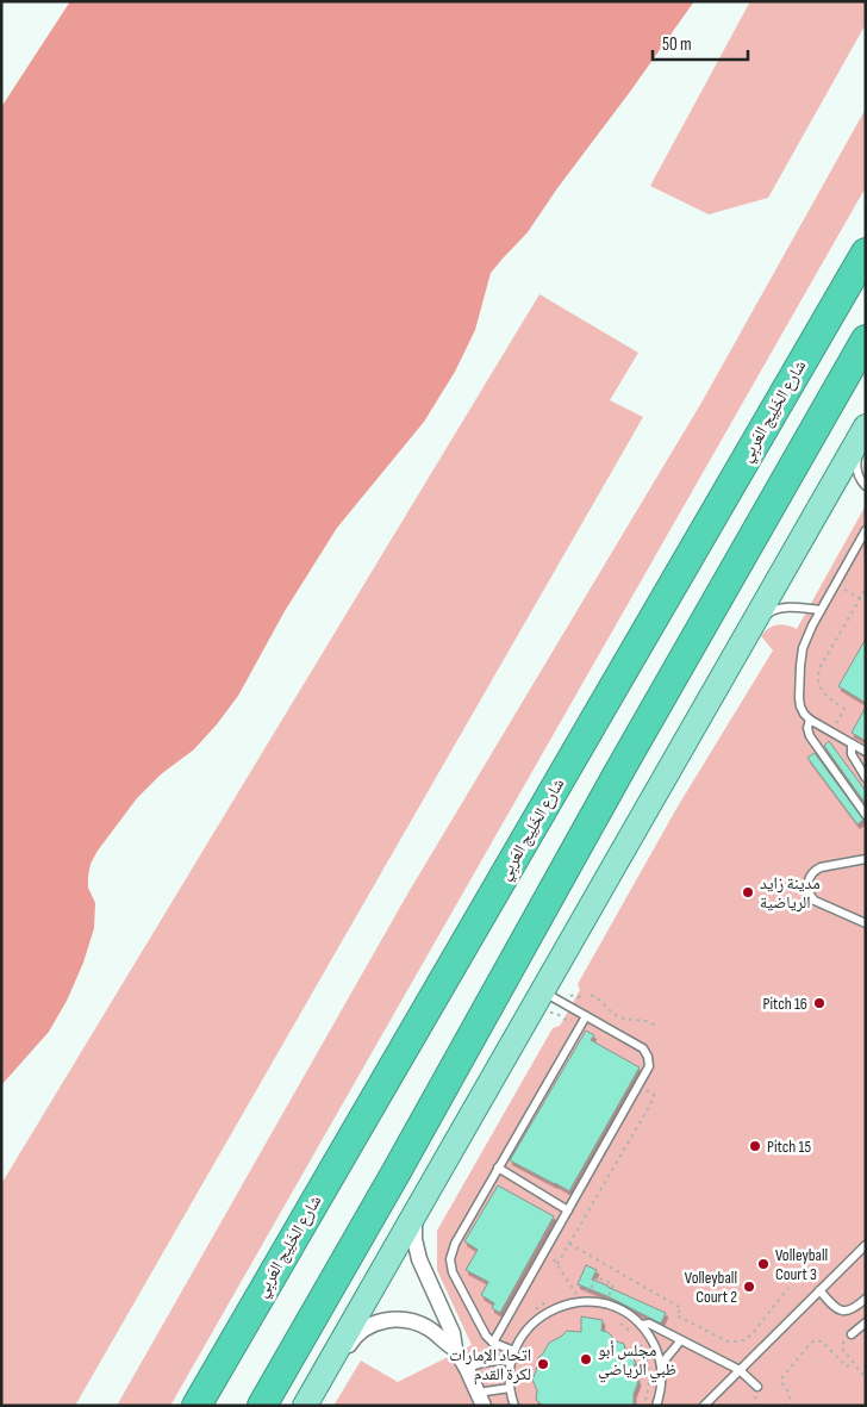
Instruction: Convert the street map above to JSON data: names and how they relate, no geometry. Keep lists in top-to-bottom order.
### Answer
{
  "streets": {
    "highway": ["شارع الخَلِيج العَربِي"]
  },
  "places": [
    "مدينة زايد الرياضية",
    "Pitch 16",
    "Pitch 15",
    "Volleyball Court 3",
    "Volleyball Court 2",
    "مجلس أبو ظبي الرياضي",
    "اتحاد الإمارات لكرة القدم"
  ],
  "scale_bar": "50 m"
}
